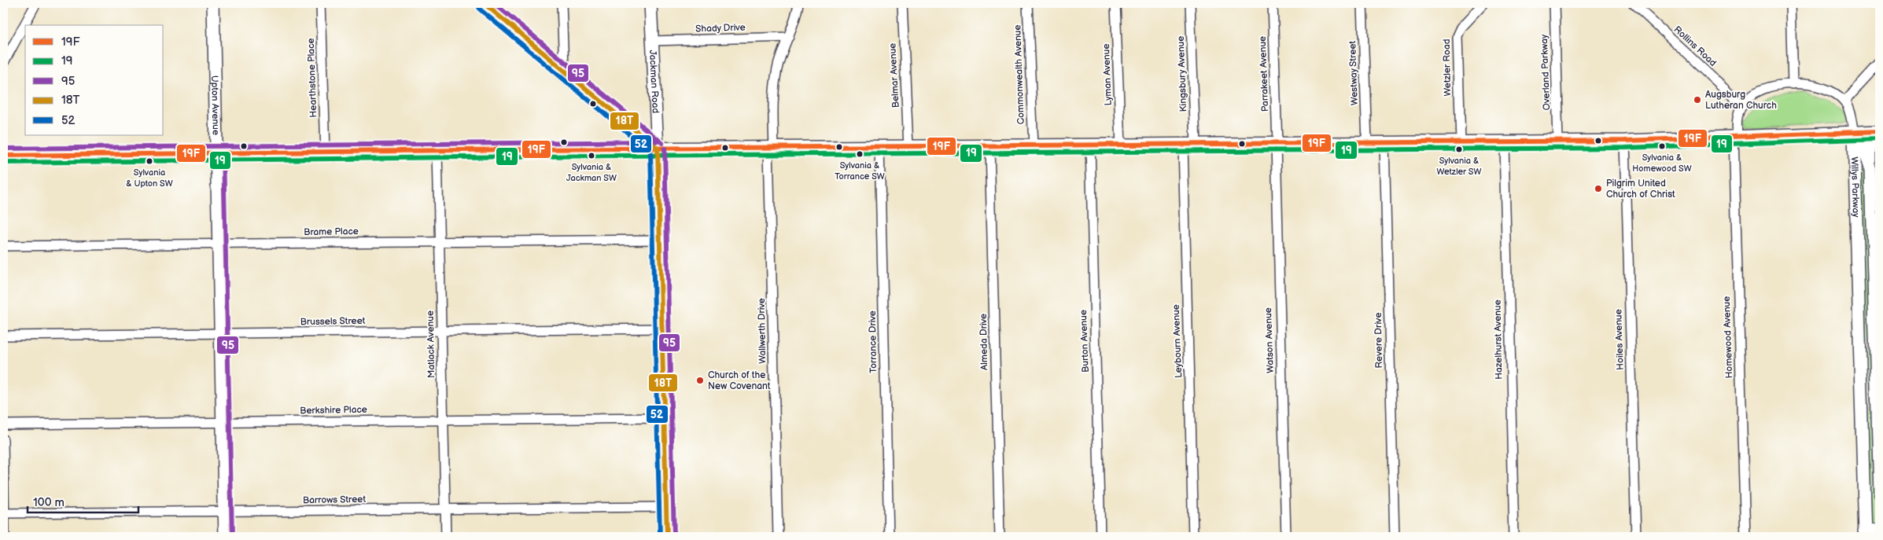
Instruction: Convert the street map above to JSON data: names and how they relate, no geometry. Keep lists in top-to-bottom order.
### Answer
{
  "streets": {
    "main road": ["Jackman Road", "Upton Avenue", "Willys Parkway"],
    "street": [
      "Shady Drive",
      "Rollins Road",
      "Wetzler Road",
      "Overland Parkway",
      "Westway Street",
      "Kingsbury Avenue",
      "Parrakeet Avenue",
      "Commonwealth Avenue",
      "Lyman Avenue",
      "Belmar Avenue",
      "Hearthstone Place",
      "Brame Place",
      "Brussels Street",
      "Wallwerth Drive",
      "Homewood Avenue",
      "Hazelhurst Avenue",
      "Hoiles Avenue",
      "Watson Avenue",
      "Revere Drive",
      "Burton Avenue",
      "Leybourn Avenue",
      "Torrance Drive",
      "Almeda Drive",
      "Matlack Avenue",
      "Berkshire Place",
      "Barrows Street"
    ]
  },
  "crossings": [
    ["Shady Drive", "Jackman Road"],
    ["Shady Drive", "Wallwerth Drive"],
    ["Rollins Road", "Homewood Avenue"],
    ["Parrakeet Avenue", "Watson Avenue"],
    ["Jackman Road", "Brame Place"],
    ["Jackman Road", "Brussels Street"],
    ["Jackman Road", "Berkshire Place"],
    ["Jackman Road", "Barrows Street"],
    ["Upton Avenue", "Brame Place"],
    ["Upton Avenue", "Brussels Street"],
    ["Upton Avenue", "Berkshire Place"],
    ["Upton Avenue", "Barrows Street"],
    ["Brame Place", "Matlack Avenue"],
    ["Brussels Street", "Matlack Avenue"],
    ["Matlack Avenue", "Berkshire Place"],
    ["Matlack Avenue", "Barrows Street"]
  ],
  "places": [
    "Augsburg Lutheran Church",
    "Sylvania & Homewood SW",
    "Sylvania & Wetzler SW",
    "Sylvania & Torrance SW",
    "Sylvania & Jackman SW",
    "Sylvania & Upton SW",
    "Pilgrim United Church of Christ",
    "Church of the New Covenant"
  ],
  "lines": [
    "transit line 95",
    "transit line 18T",
    "transit line 52",
    "transit line 19F",
    "transit line 19"
  ],
  "legend": [
    "19F",
    "19",
    "95",
    "18T",
    "52"
  ],
  "scale_bar": "100 m"
}
